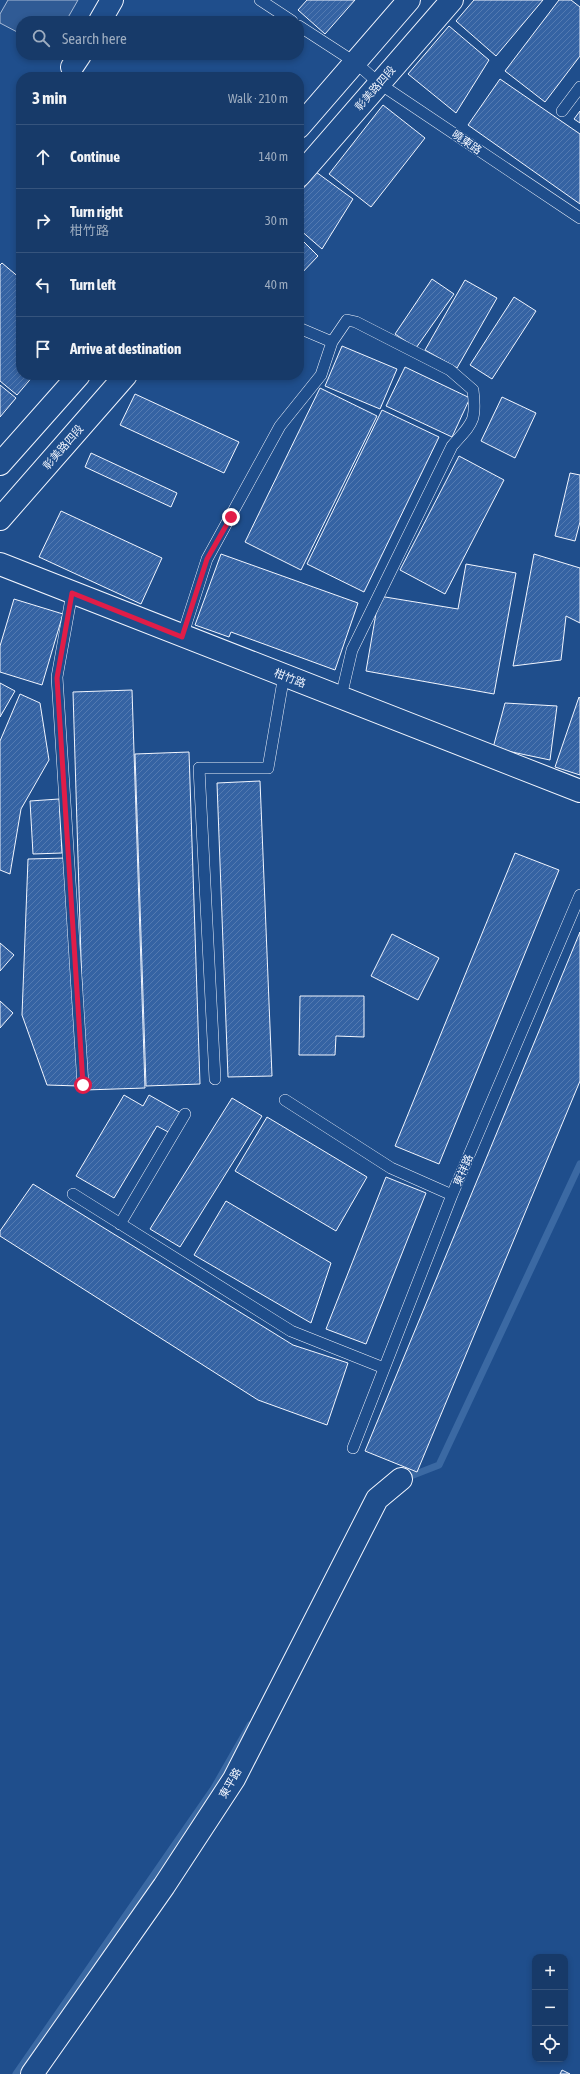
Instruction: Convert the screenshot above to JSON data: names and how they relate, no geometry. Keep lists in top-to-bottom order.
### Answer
{
  "streets": {
    "street": ["彰美路四段", "柑竹路", "東平路"],
    "lane": ["曉東路", "東祥路"]
  },
  "crossings": [
    ["彰美路四段", "曉東路"]
  ],
  "page": {
    "search": "Search here",
    "heading": ["3 min", "Walk · 210 m"],
    "list": [
      ["Continue", "140 m"],
      ["Turn right", "柑竹路", "30 m"],
      ["Turn left", "40 m"],
      "Arrive at destination"
    ],
    "map_buttons": ["+", "−"]
  }
}
